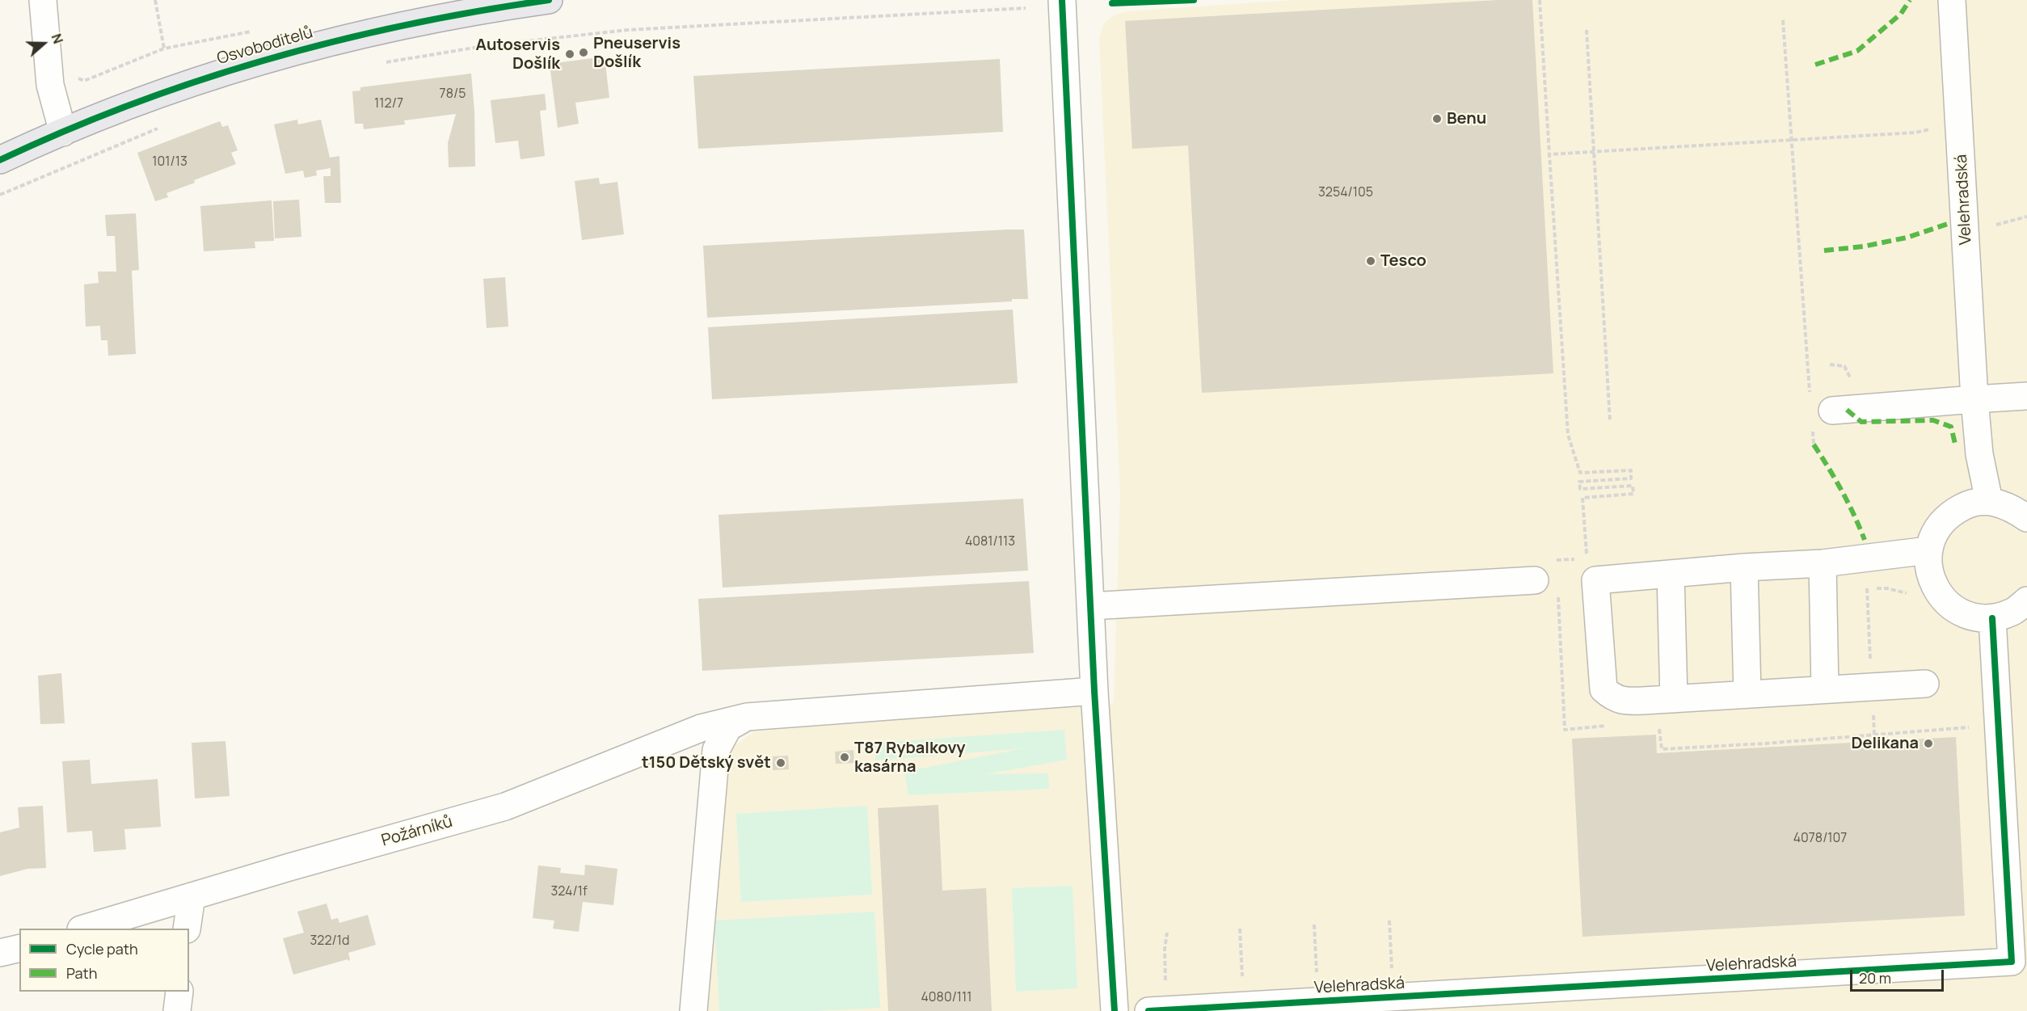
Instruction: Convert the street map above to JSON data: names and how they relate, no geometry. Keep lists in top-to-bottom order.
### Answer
{
  "streets": {
    "main road": ["Osvoboditelů"],
    "street": ["Velehradská", "Požárníků"]
  },
  "places": [
    "Pneuservis Došlík",
    "Autoservis Došlík",
    "Benu",
    "Tesco",
    "Delikana",
    "T87 Rybalkovy kasárna",
    "t150 Dětský svět"
  ],
  "house_numbers": [
    "78/5",
    "112/7",
    "101/13",
    "3254/105",
    "4081/113",
    "4078/107",
    "324/1f",
    "322/1d",
    "4080/111"
  ],
  "legend": ["Cycle path", "Path"],
  "scale_bar": "20 m",
  "north": "right"
}
